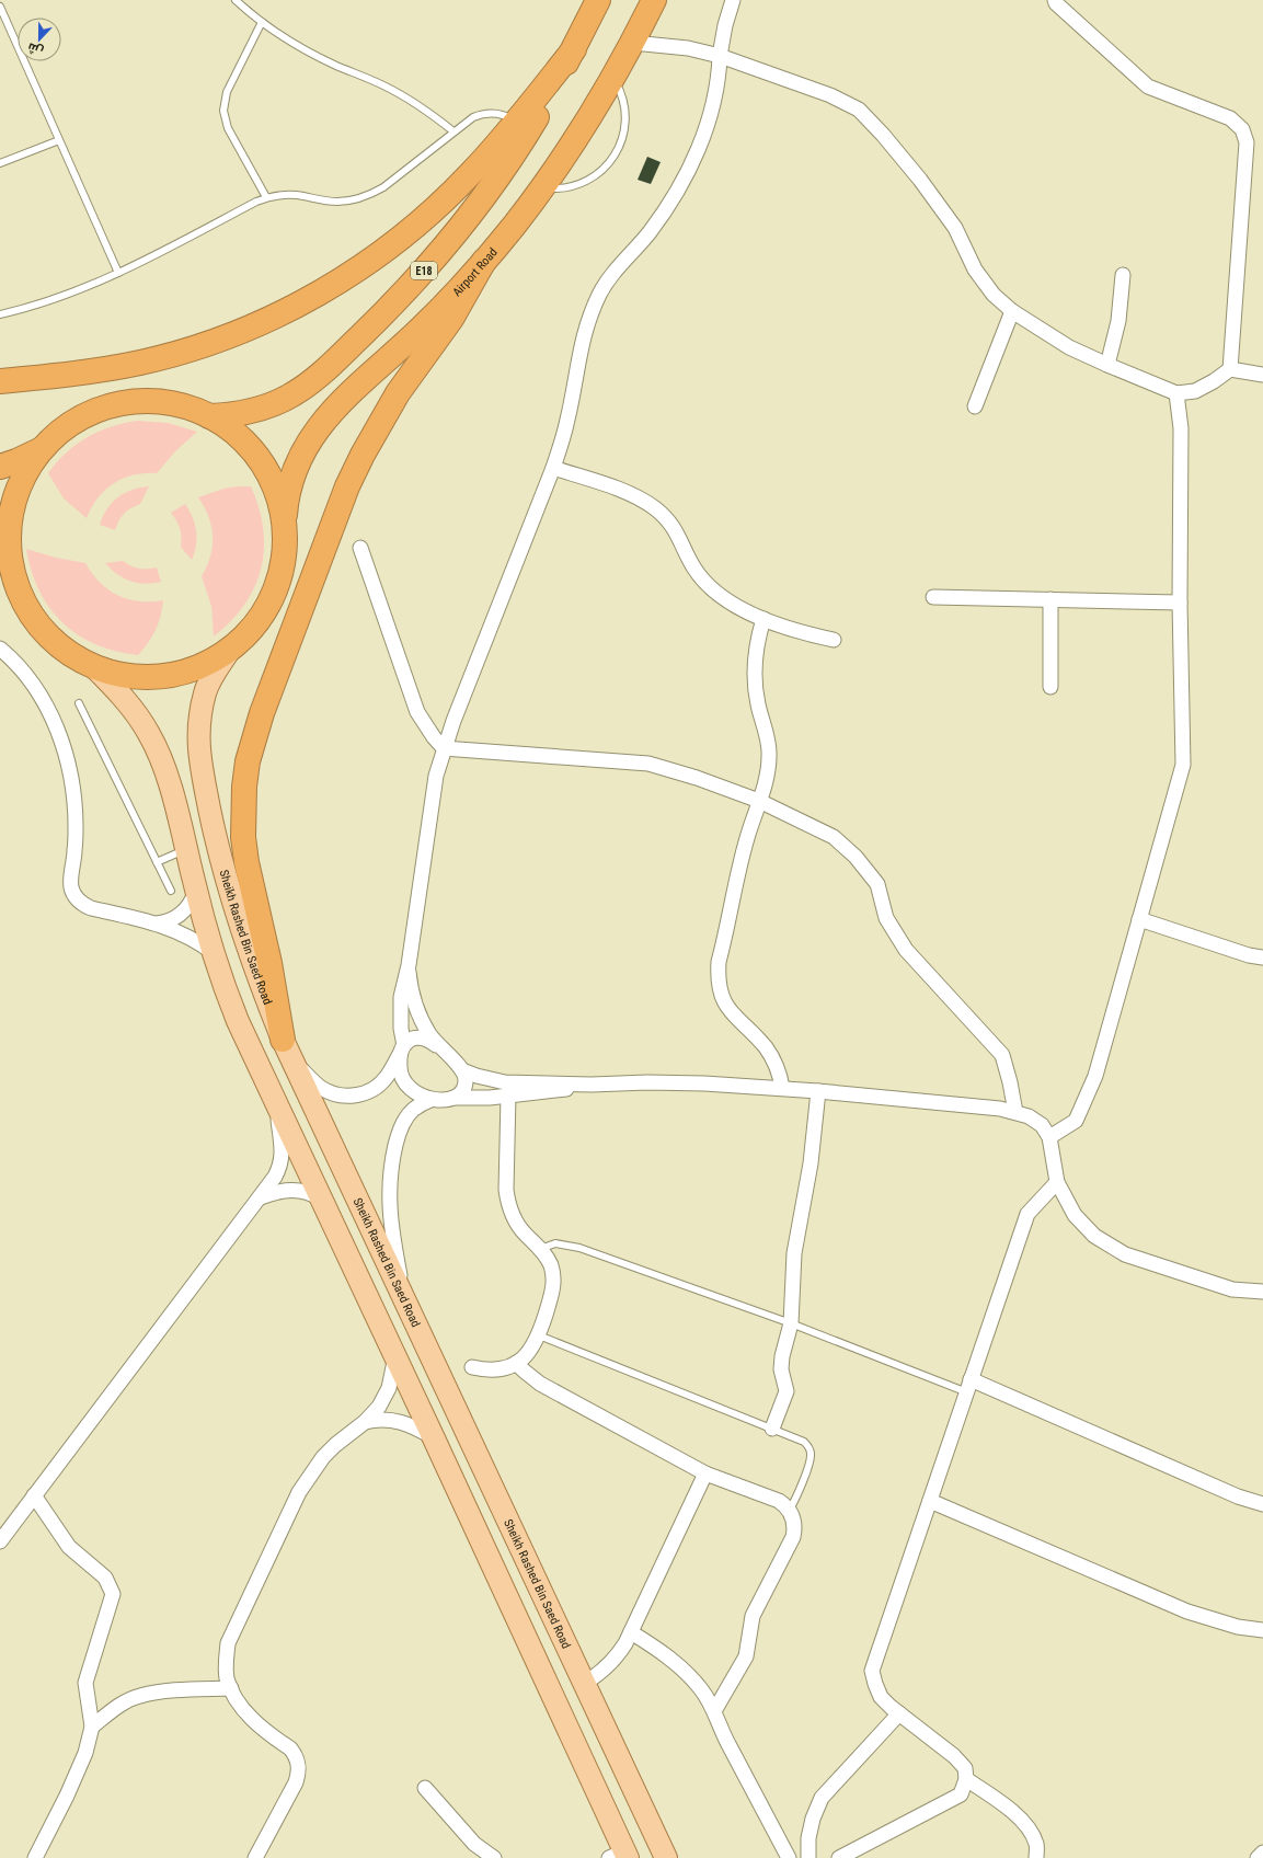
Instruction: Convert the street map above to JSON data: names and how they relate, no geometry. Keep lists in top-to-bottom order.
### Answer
{
  "streets": {
    "highway": ["E18", "Airport Road"],
    "main road": ["Sheikh Rashed Bin Saed Road"]
  },
  "north": "bottom"
}
